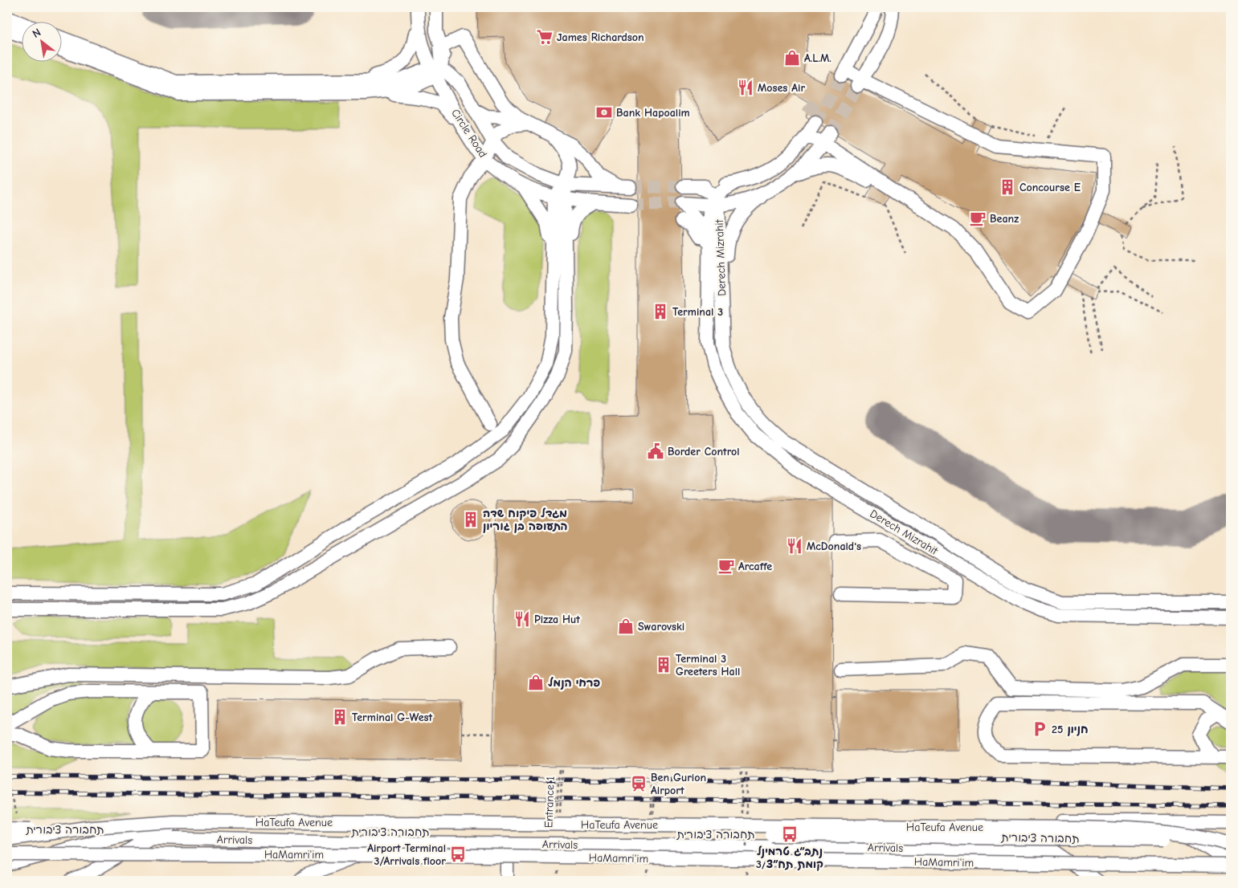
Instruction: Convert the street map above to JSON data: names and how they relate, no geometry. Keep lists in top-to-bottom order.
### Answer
{
  "streets": {
    "street": [
      "Circle Road",
      "Derech Mizrahit",
      "HaTeufa Avenue",
      "תחבורה ציבורית",
      "Arrivals",
      "HaMamri'im"
    ],
    "path": ["Entrance 1"]
  },
  "crossings": [
    ["Entrance 1", "HaTeufa Avenue"]
  ],
  "places": {
    "supermarket": ["James Richardson"],
    "shop": ["A.L.M.", "Swarovski", "פרחי הנמל"],
    "restaurant": ["Moses Air", "McDonald's", "Pizza Hut"],
    "bank": ["Bank Hapoalim"],
    "building": [
      "Concourse E",
      "Terminal 3",
      "מגדל פיקוח שדה התעופה בן גוריון",
      "Terminal 3 Greeters Hall",
      "Terminal G-West"
    ],
    "cafe": ["Beanz", "Arcaffe"],
    "public building": ["Border Control"],
    "parking": ["חניון 25"],
    "station": ["Ben Gurion Airport"],
    "bus stop": ["נתב״ג טרמינל 3/קומת תח״צ", "Airport Terminal 3/Arrivals floor"]
  },
  "north": "top left"
}
